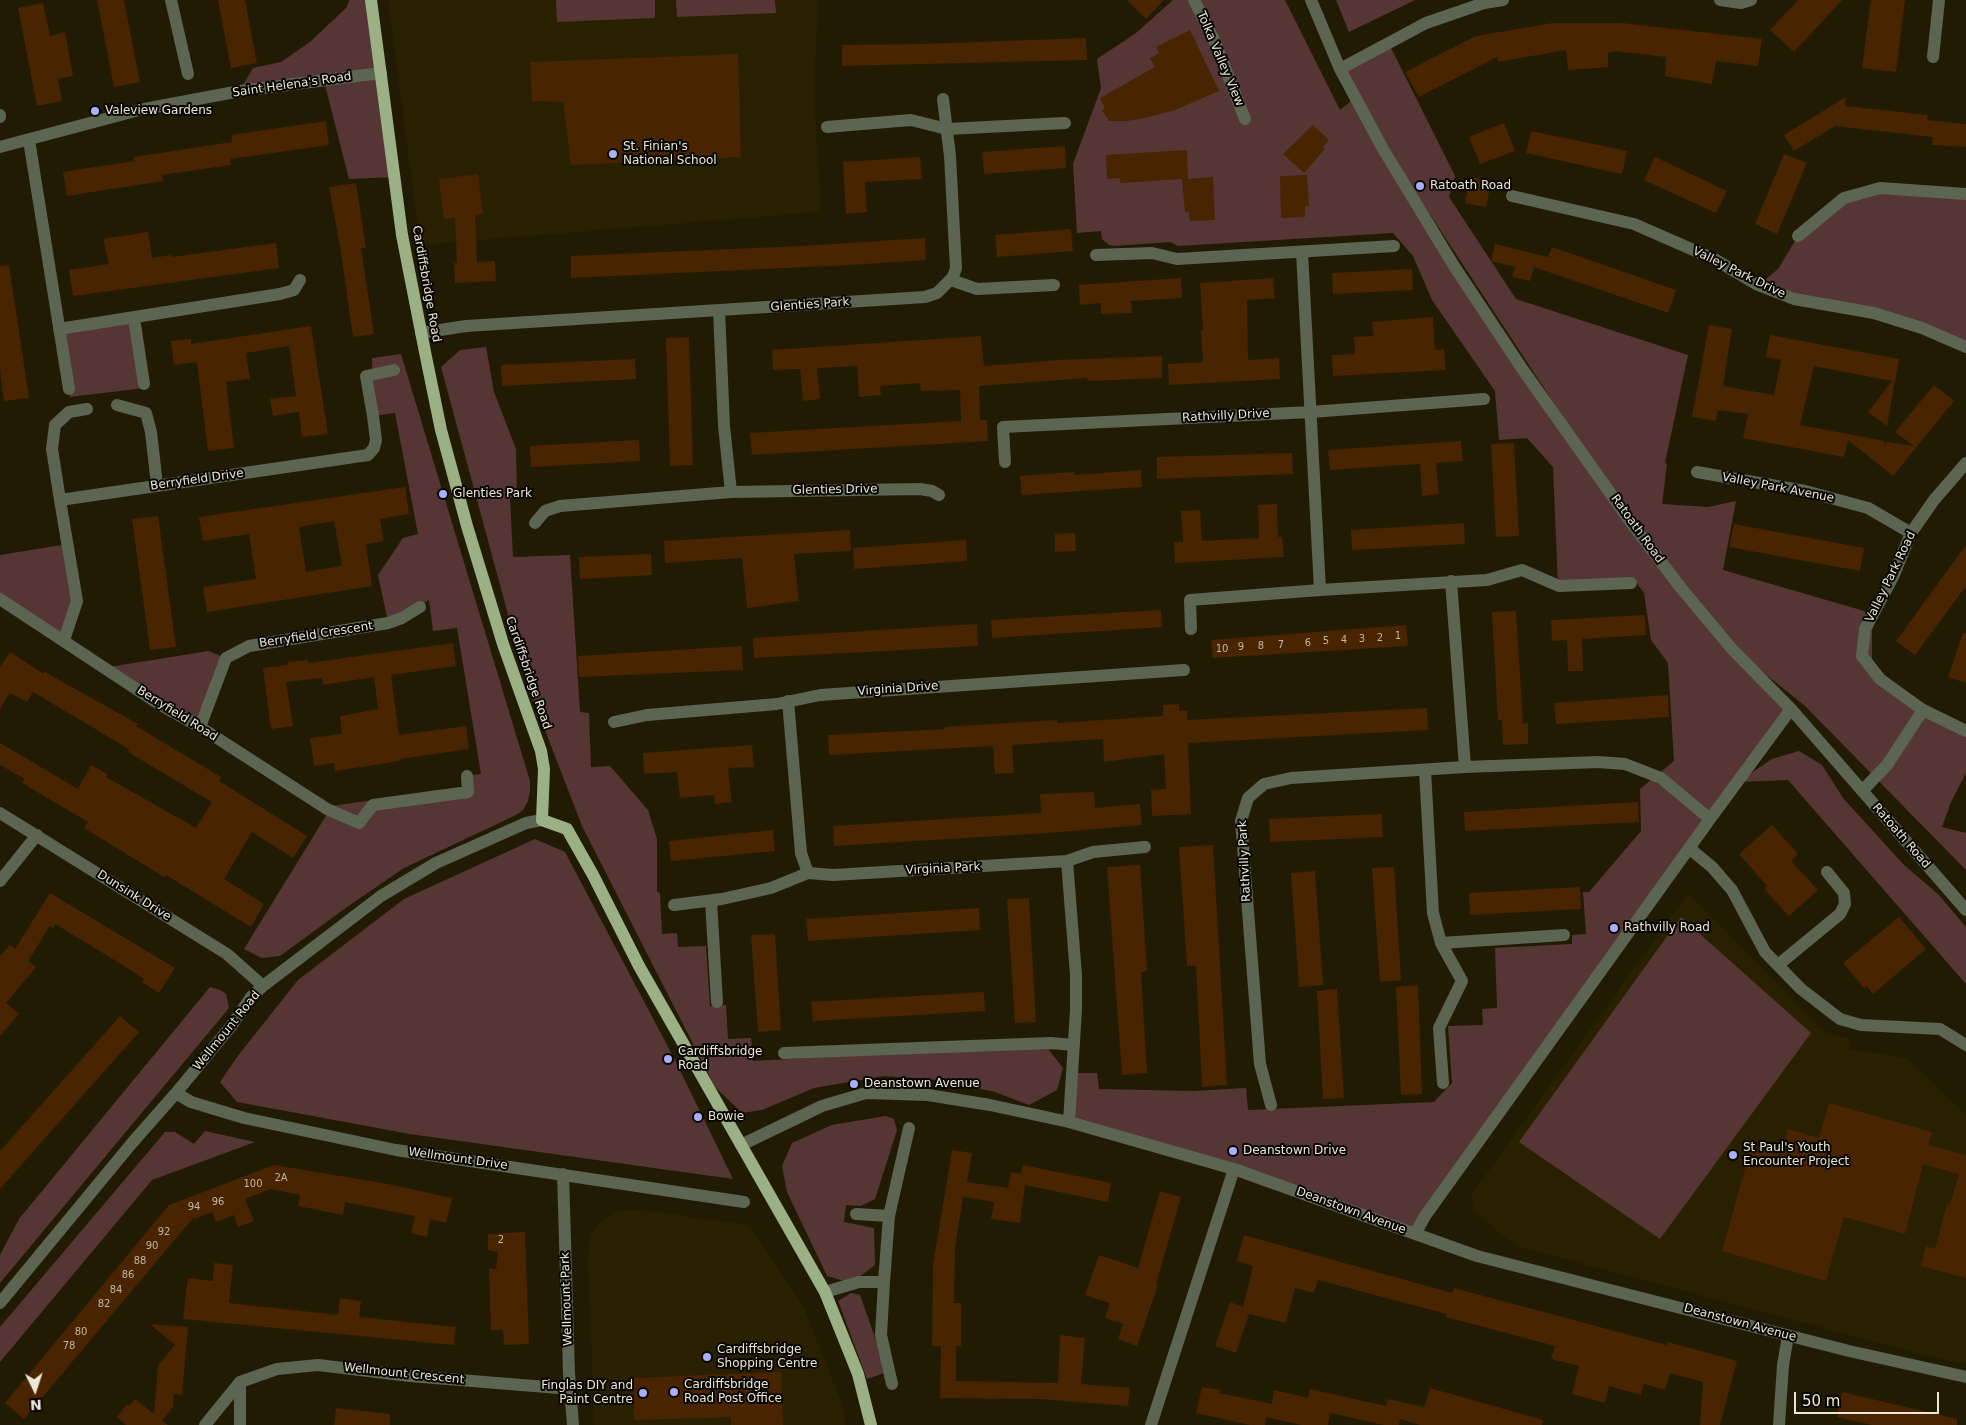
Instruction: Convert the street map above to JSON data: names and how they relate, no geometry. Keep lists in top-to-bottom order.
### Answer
{
  "streets": {
    "main road": ["Cardiffsbridge Road"],
    "street": [
      "Tolka Valley View",
      "Saint Helena's Road",
      "Valley Park Drive",
      "Glenties Park",
      "Rathvilly Drive",
      "Berryfield Drive",
      "Valley Park Avenue",
      "Glenties Drive",
      "Ratoath Road",
      "Valley Park Road",
      "Berryfield Crescent",
      "Virginia Drive",
      "Berryfield Road",
      "Rathvilly Park",
      "Virginia Park",
      "Dunsink Drive",
      "Wellmount Road",
      "Wellmount Drive",
      "Deanstown Avenue",
      "Wellmount Park",
      "Wellmount Crescent"
    ]
  },
  "crossings": [
    ["Saint Helena's Road", "Cardiffsbridge Road"],
    ["Cardiffsbridge Road", "Glenties Park"],
    ["Cardiffsbridge Road", "Wellmount Road"],
    ["Valley Park Avenue", "Valley Park Road"],
    ["Berryfield Crescent", "Berryfield Road"],
    ["Dunsink Drive", "Wellmount Road"],
    ["Wellmount Road", "Wellmount Drive"],
    ["Wellmount Drive", "Wellmount Park"],
    ["Wellmount Park", "Wellmount Crescent"]
  ],
  "places": [
    "Valeview Gardens",
    "St. Finian's National School",
    "Ratoath Road",
    "Glenties Park",
    "Rathvilly Road",
    "Cardiffsbridge Road",
    "Deanstown Avenue",
    "Bowie",
    "Deanstown Drive",
    "St Paul's Youth Encounter Project",
    "Cardiffsbridge Shopping Centre",
    "Cardiffsbridge Road Post Office",
    "Finglas DIY and Paint Centre"
  ],
  "house_numbers": [
    "1",
    "2",
    "3",
    "4",
    "5",
    "6",
    "7",
    "8",
    "9",
    "10",
    "2A",
    "100",
    "96",
    "94",
    "92",
    "2",
    "90",
    "88",
    "86",
    "84",
    "82",
    "80",
    "78"
  ],
  "scale_bar": "50 m",
  "north": "bottom"
}
